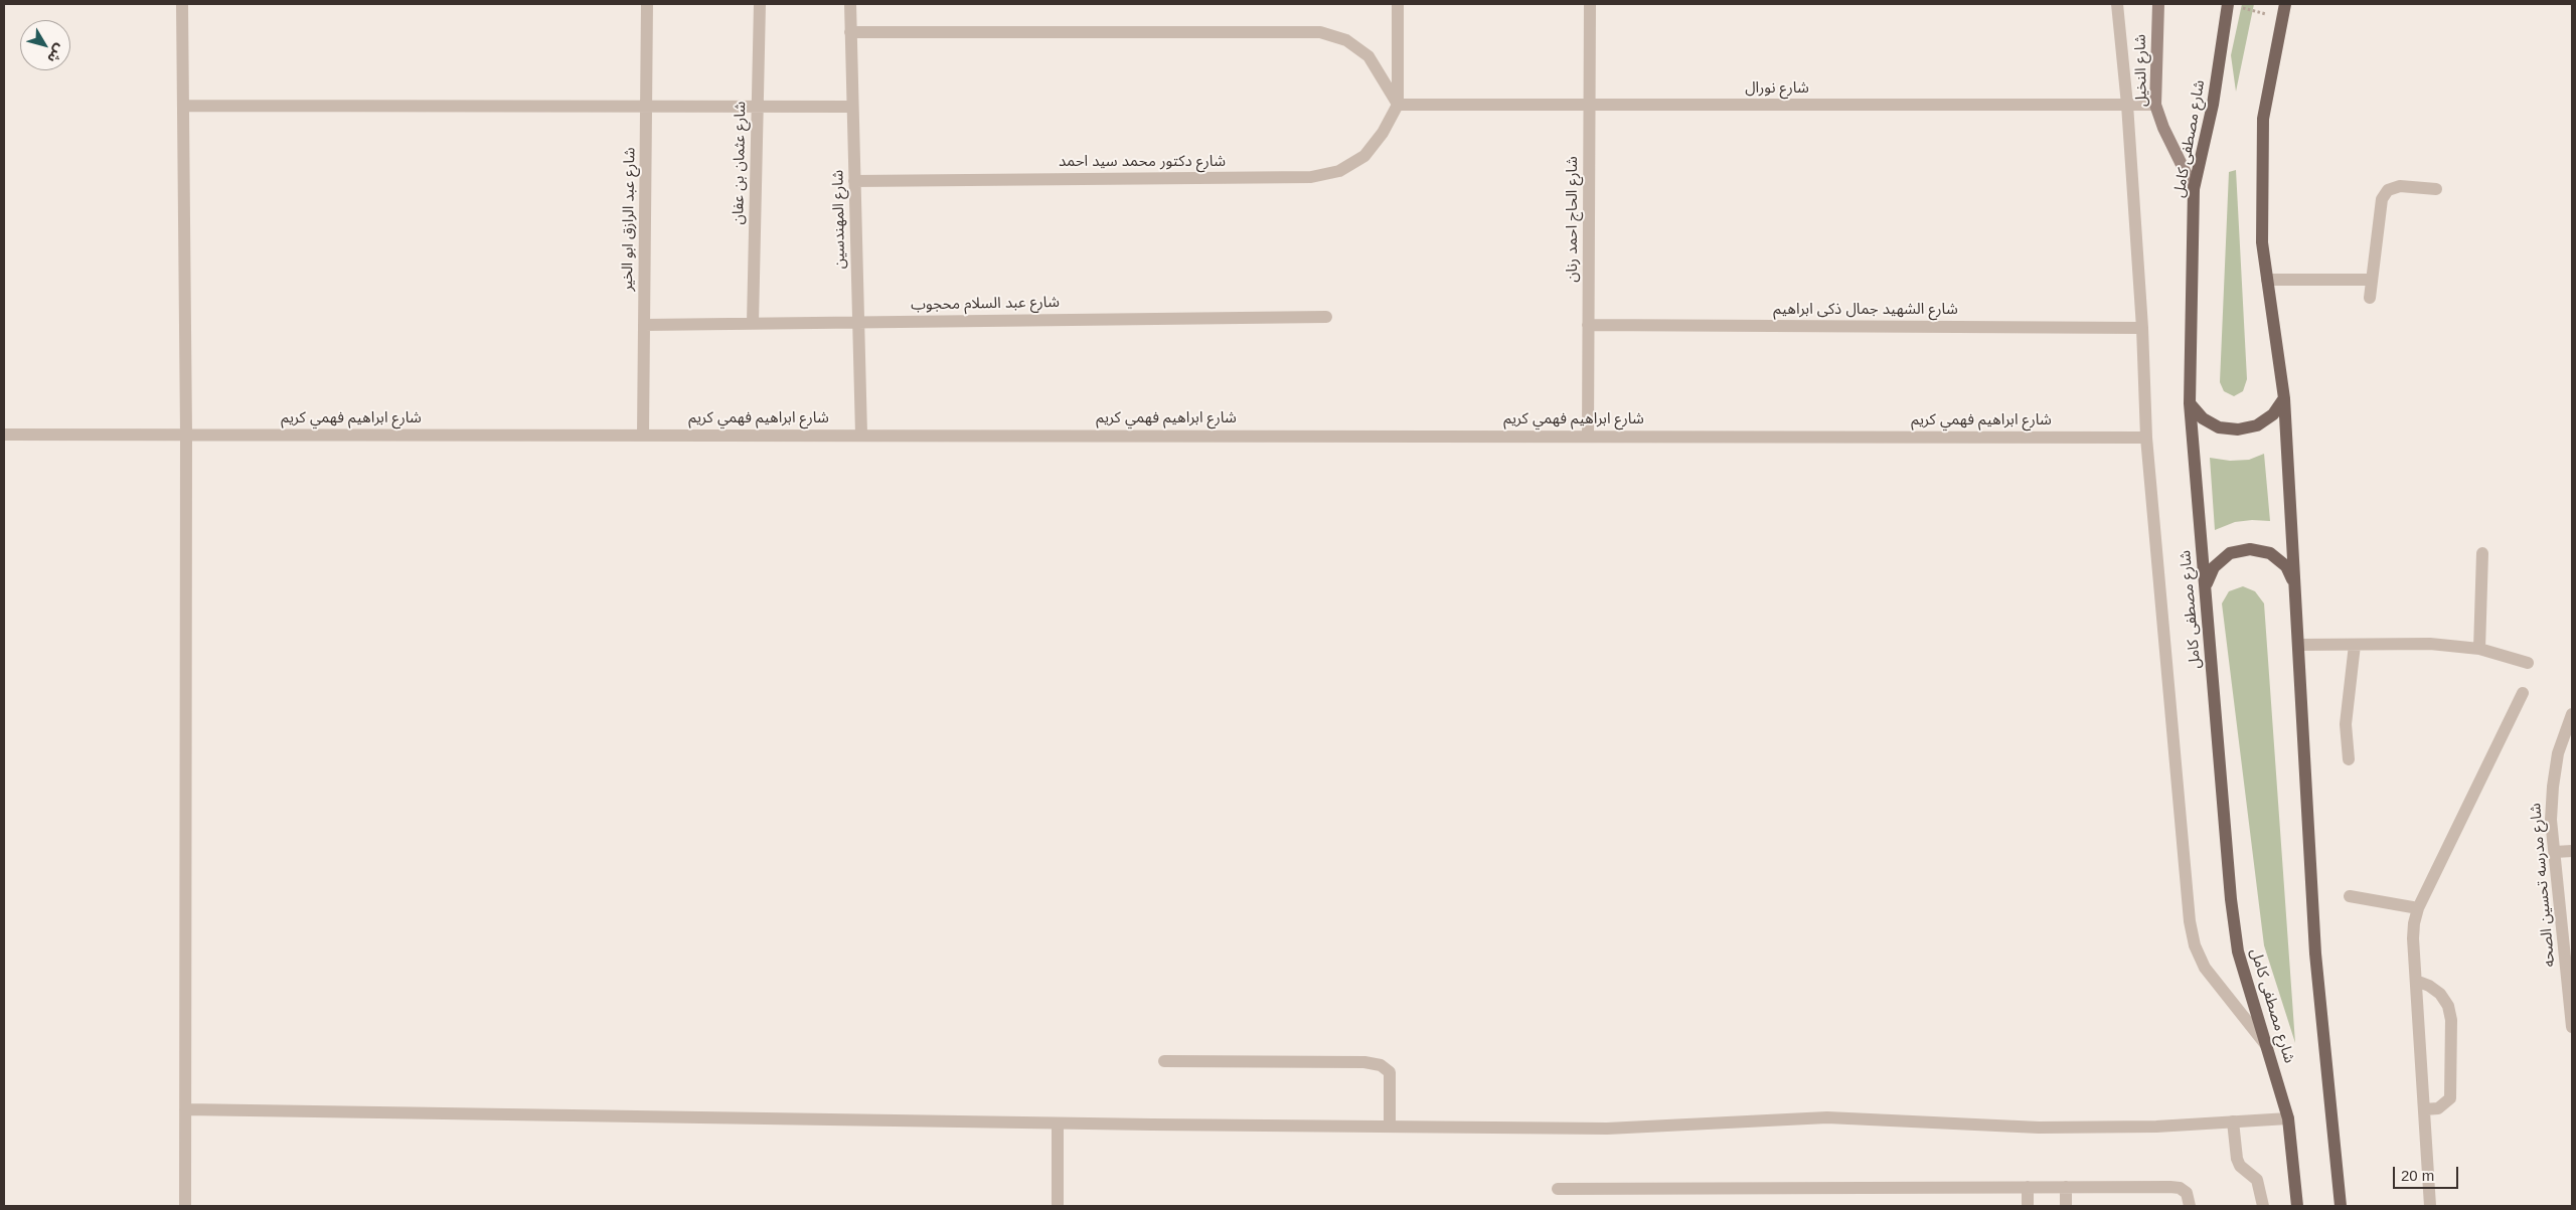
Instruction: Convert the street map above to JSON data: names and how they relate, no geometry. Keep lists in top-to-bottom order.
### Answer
{
  "streets": {
    "main road": ["شارع النخيل", "شارع مصطفى كامل"],
    "street": [
      "شارع نورال",
      "شارع دكتور محمد سيد احمد",
      "شارع عثمان بن عفان",
      "شارع عبد الرازق ابو الخير",
      "شارع المهندسين",
      "شارع الحاج احمد رنان",
      "شارع عبد السلام محجوب",
      "شارع الشهيد جمال ذكى ابراهيم",
      "شارع ابراهيم فهمي كريم",
      "شارع مدرسه تحسين الصحه"
    ]
  },
  "crossings": [
    ["شارع النخيل", "شارع نورال"],
    ["شارع النخيل", "شارع مصطفى كامل"],
    ["شارع نورال", "شارع دكتور محمد سيد احمد"],
    ["شارع نورال", "شارع الحاج احمد رنان"],
    ["شارع دكتور محمد سيد احمد", "شارع المهندسين"],
    ["شارع عثمان بن عفان", "شارع عبد السلام محجوب"],
    ["شارع عبد الرازق ابو الخير", "شارع عبد السلام محجوب"],
    ["شارع عبد الرازق ابو الخير", "شارع ابراهيم فهمي كريم"],
    ["شارع المهندسين", "شارع عبد السلام محجوب"],
    ["شارع المهندسين", "شارع ابراهيم فهمي كريم"],
    ["شارع الحاج احمد رنان", "شارع الشهيد جمال ذكى ابراهيم"],
    ["شارع الحاج احمد رنان", "شارع ابراهيم فهمي كريم"]
  ],
  "scale_bar": "20 m",
  "north": "bottom right"
}
